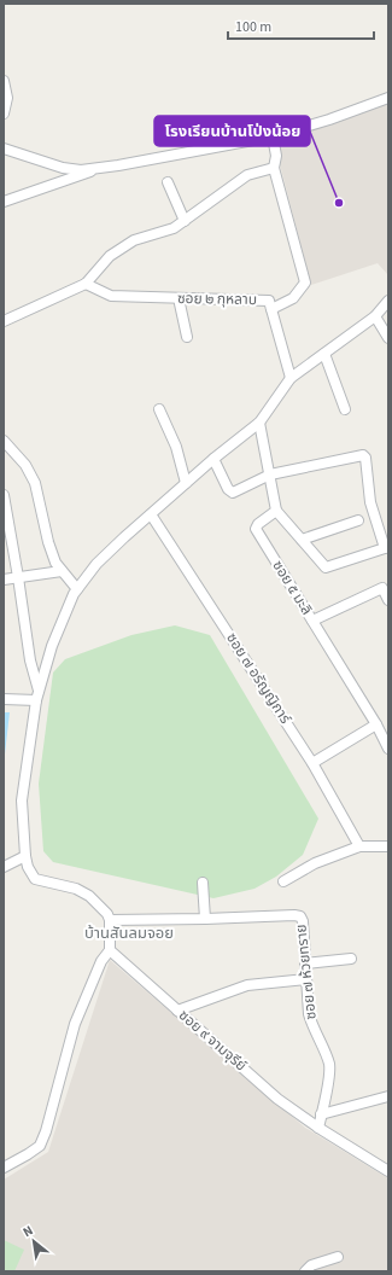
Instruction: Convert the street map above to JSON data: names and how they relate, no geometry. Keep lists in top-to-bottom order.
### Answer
{
  "streets": {
    "street": [
      "ซอย ๒ กุหลาบ",
      "ซอย ๕ มะลิ",
      "ซอย ๗ อรัญญิการ์",
      "ซอย ๗ ห้วยทราย",
      "ซอย ๙ จามจุรีย์"
    ]
  },
  "crossings": [
    ["ซอย ๗ ห้วยทราย", "ซอย ๙ จามจุรีย์"]
  ],
  "districts": ["บ้านสันลมจอย"],
  "places": ["โรงเรียนบ้านโป่งน้อย"],
  "scale_bar": "100 m",
  "north": "top left"
}
